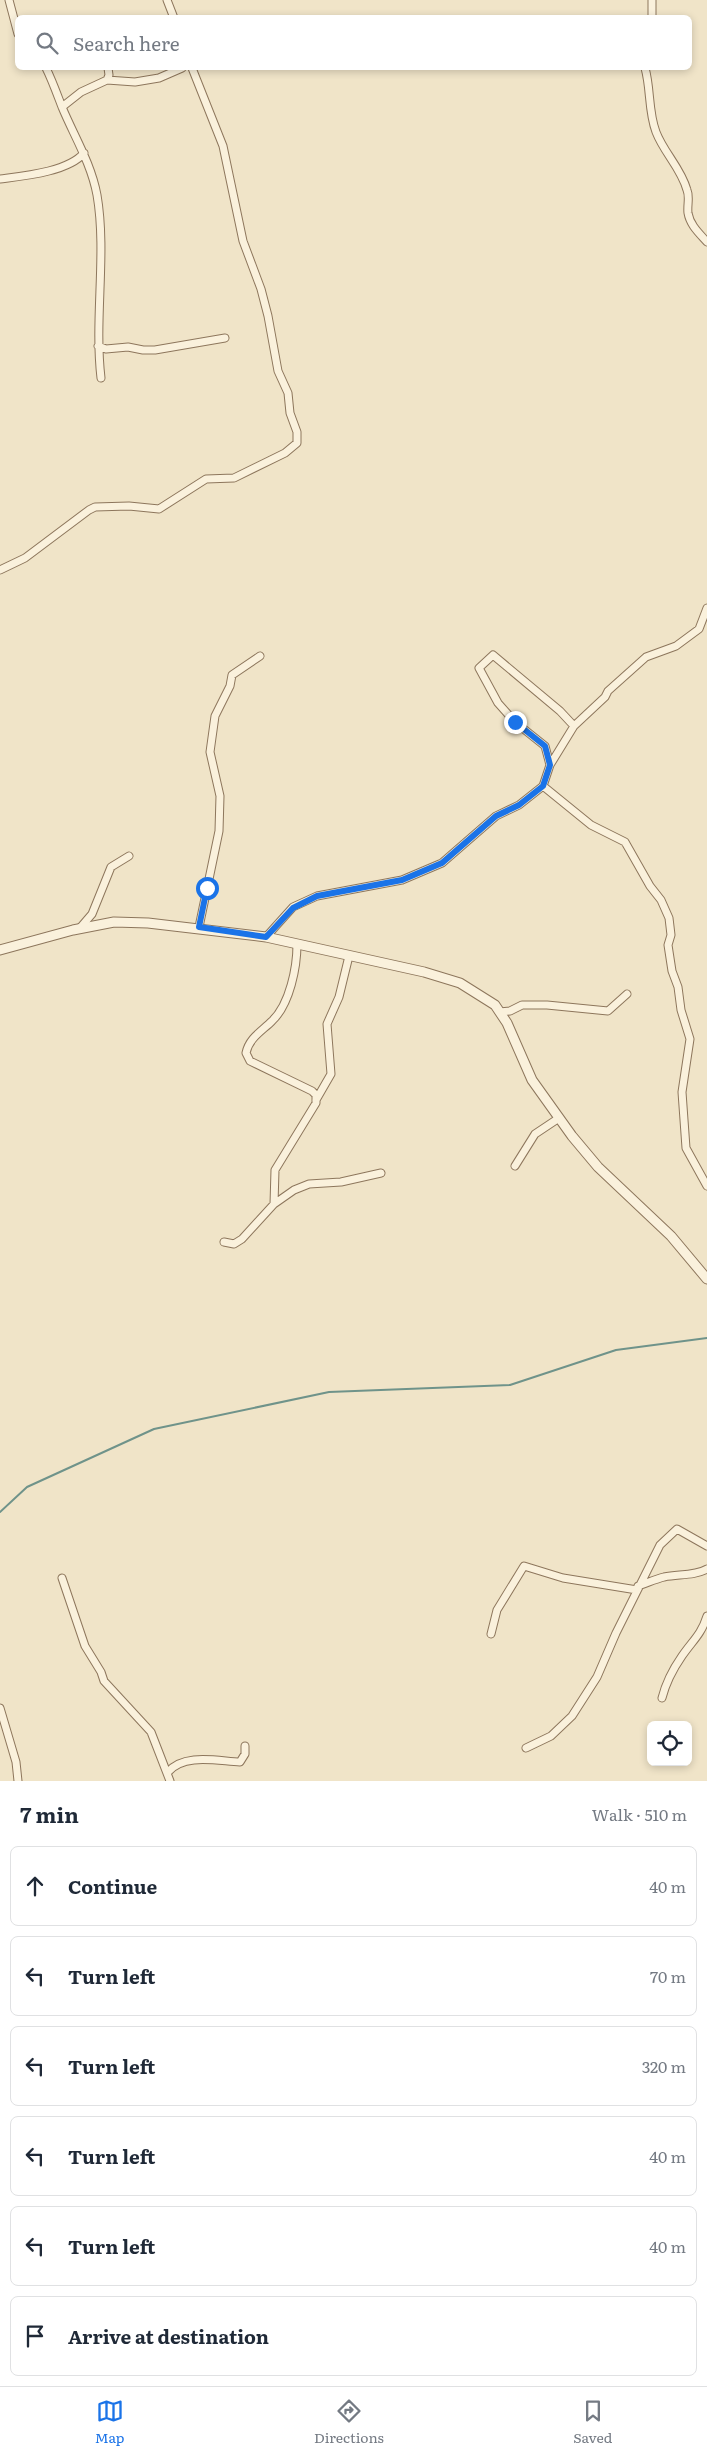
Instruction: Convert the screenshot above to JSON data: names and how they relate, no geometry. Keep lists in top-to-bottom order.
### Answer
{
  "page": {
    "search": "Search here",
    "heading": ["7 min", "Walk · 510 m"],
    "list": [
      ["Continue", "40 m"],
      ["Turn left", "70 m"],
      ["Turn left", "320 m"],
      ["Turn left", "40 m"],
      ["Turn left", "40 m"],
      "Arrive at destination"
    ],
    "nav": ["Map", "Directions", "Saved"]
  }
}
